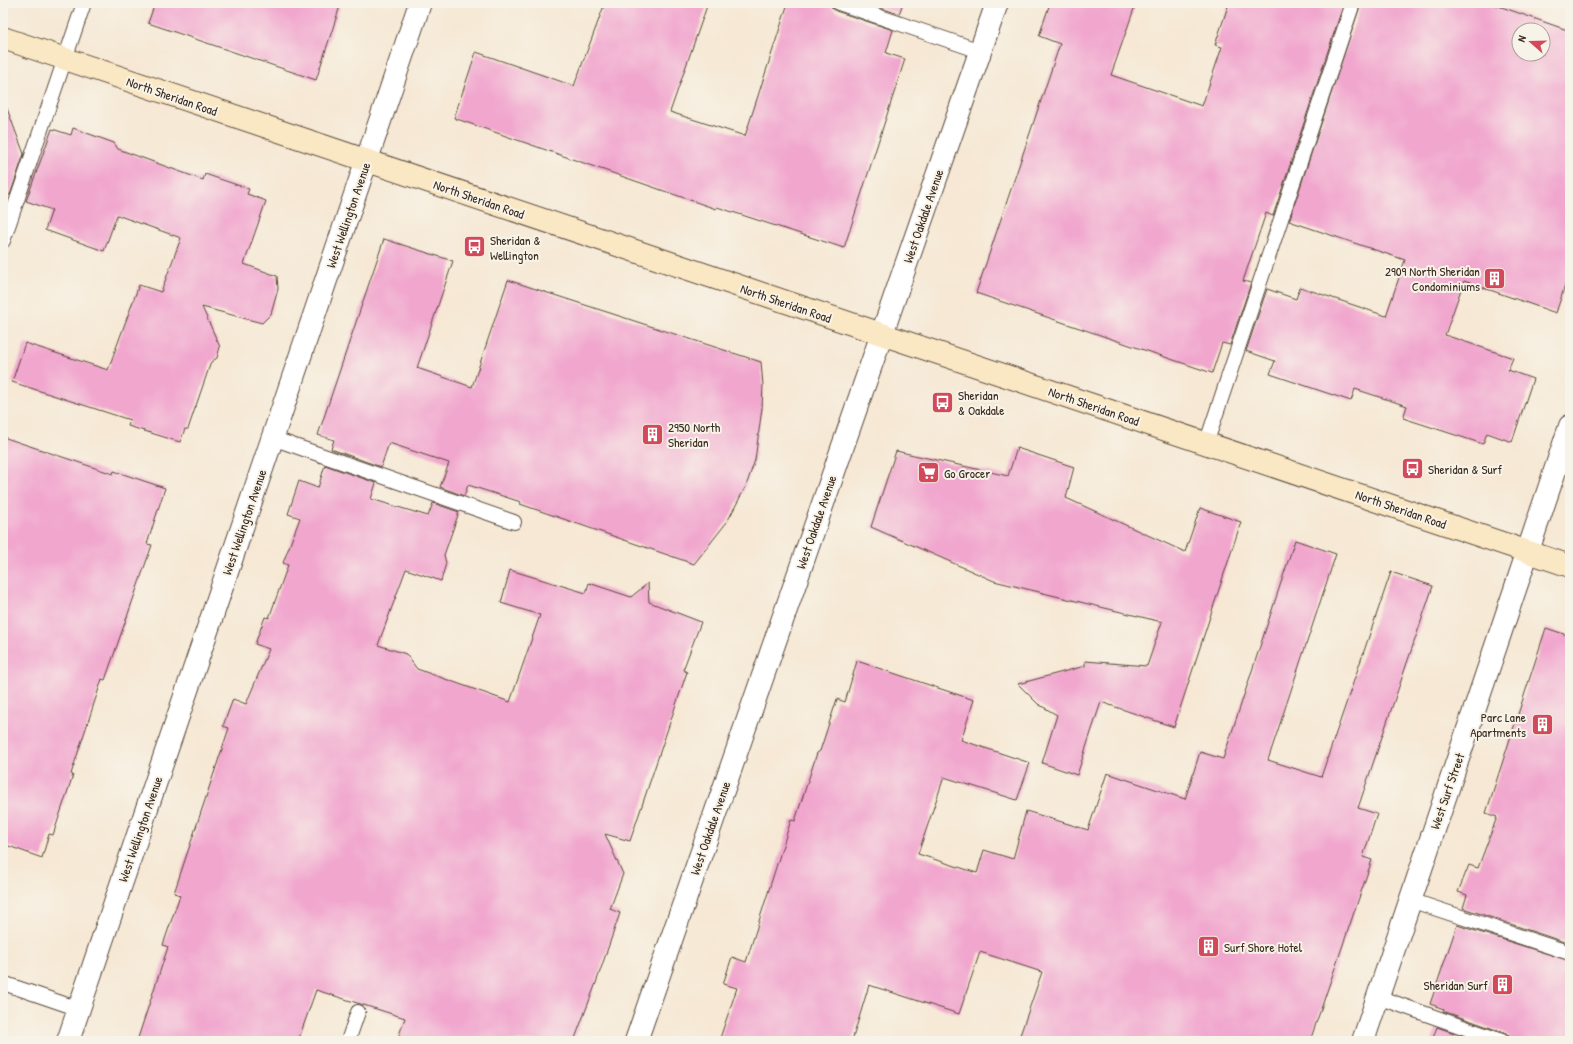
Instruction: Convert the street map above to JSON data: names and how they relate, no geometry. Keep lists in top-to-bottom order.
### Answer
{
  "streets": {
    "main road": ["North Sheridan Road"],
    "street": ["West Wellington Avenue", "West Oakdale Avenue", "West Surf Street"]
  },
  "crossings": [
    ["North Sheridan Road", "West Wellington Avenue"],
    ["North Sheridan Road", "West Oakdale Avenue"],
    ["North Sheridan Road", "West Surf Street"]
  ],
  "places": {
    "bus stop": ["Sheridan & Wellington", "Sheridan & Oakdale", "Sheridan & Surf"],
    "building": [
      "2909 North Sheridan Condominiums",
      "2950 North Sheridan",
      "Parc Lane Apartments",
      "Surf Shore Hotel",
      "Sheridan Surf"
    ],
    "supermarket": ["Go Grocer"]
  },
  "north": "left"
}
